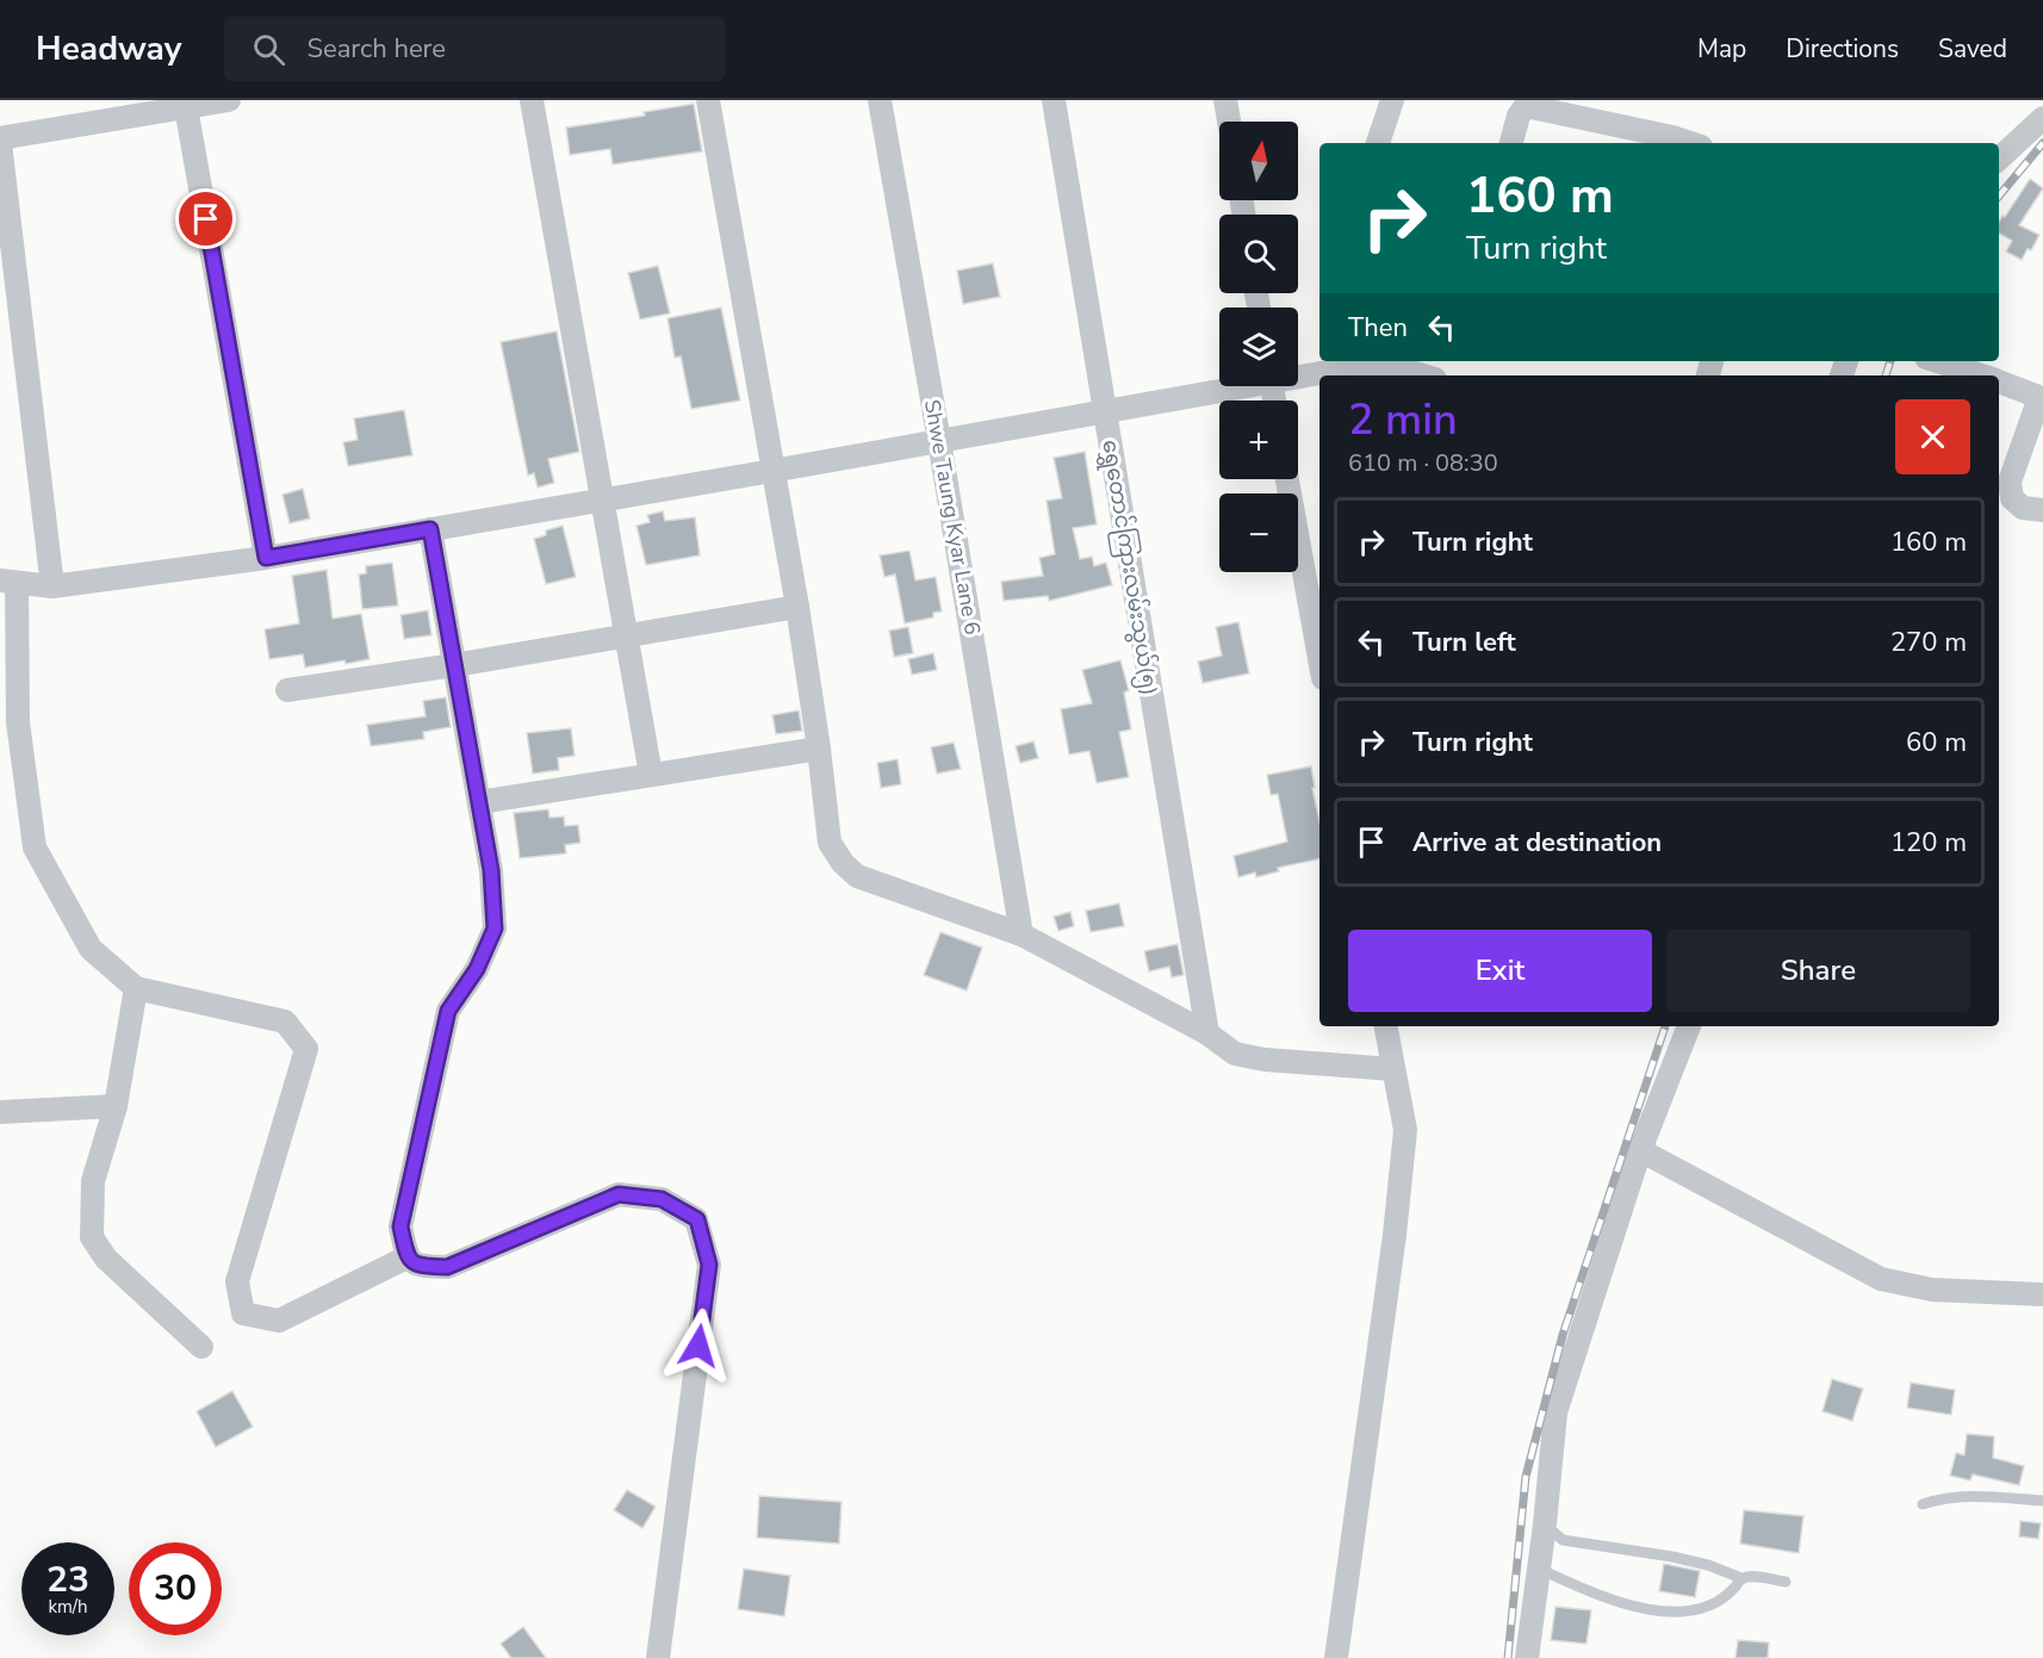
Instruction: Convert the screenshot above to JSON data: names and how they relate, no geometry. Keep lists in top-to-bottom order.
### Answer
{
  "streets": {
    "street": ["Shwe Taung Kyar Lane 6", "ရွှေတောင်ကြားလမ်းသွယ်(၅)"]
  },
  "north": "top",
  "page": {
    "header": "Headway",
    "search": "Search here",
    "nav": ["Map", "Directions", "Saved"],
    "map_buttons": ["+", "−"],
    "turn": ["160 m", "Turn right"],
    "then": "Then",
    "heading": ["2 min", "610 m · 08:30"],
    "list": [
      {
        "name": "Turn right",
        "value": "160 m"
      },
      {
        "name": "Turn left",
        "value": "270 m"
      },
      {
        "name": "Turn right",
        "value": "60 m"
      },
      {
        "name": "Arrive at destination",
        "value": "120 m"
      }
    ],
    "buttons": ["Exit", "Share"],
    "speed": "23 km/h",
    "limit": "30"
  }
}
